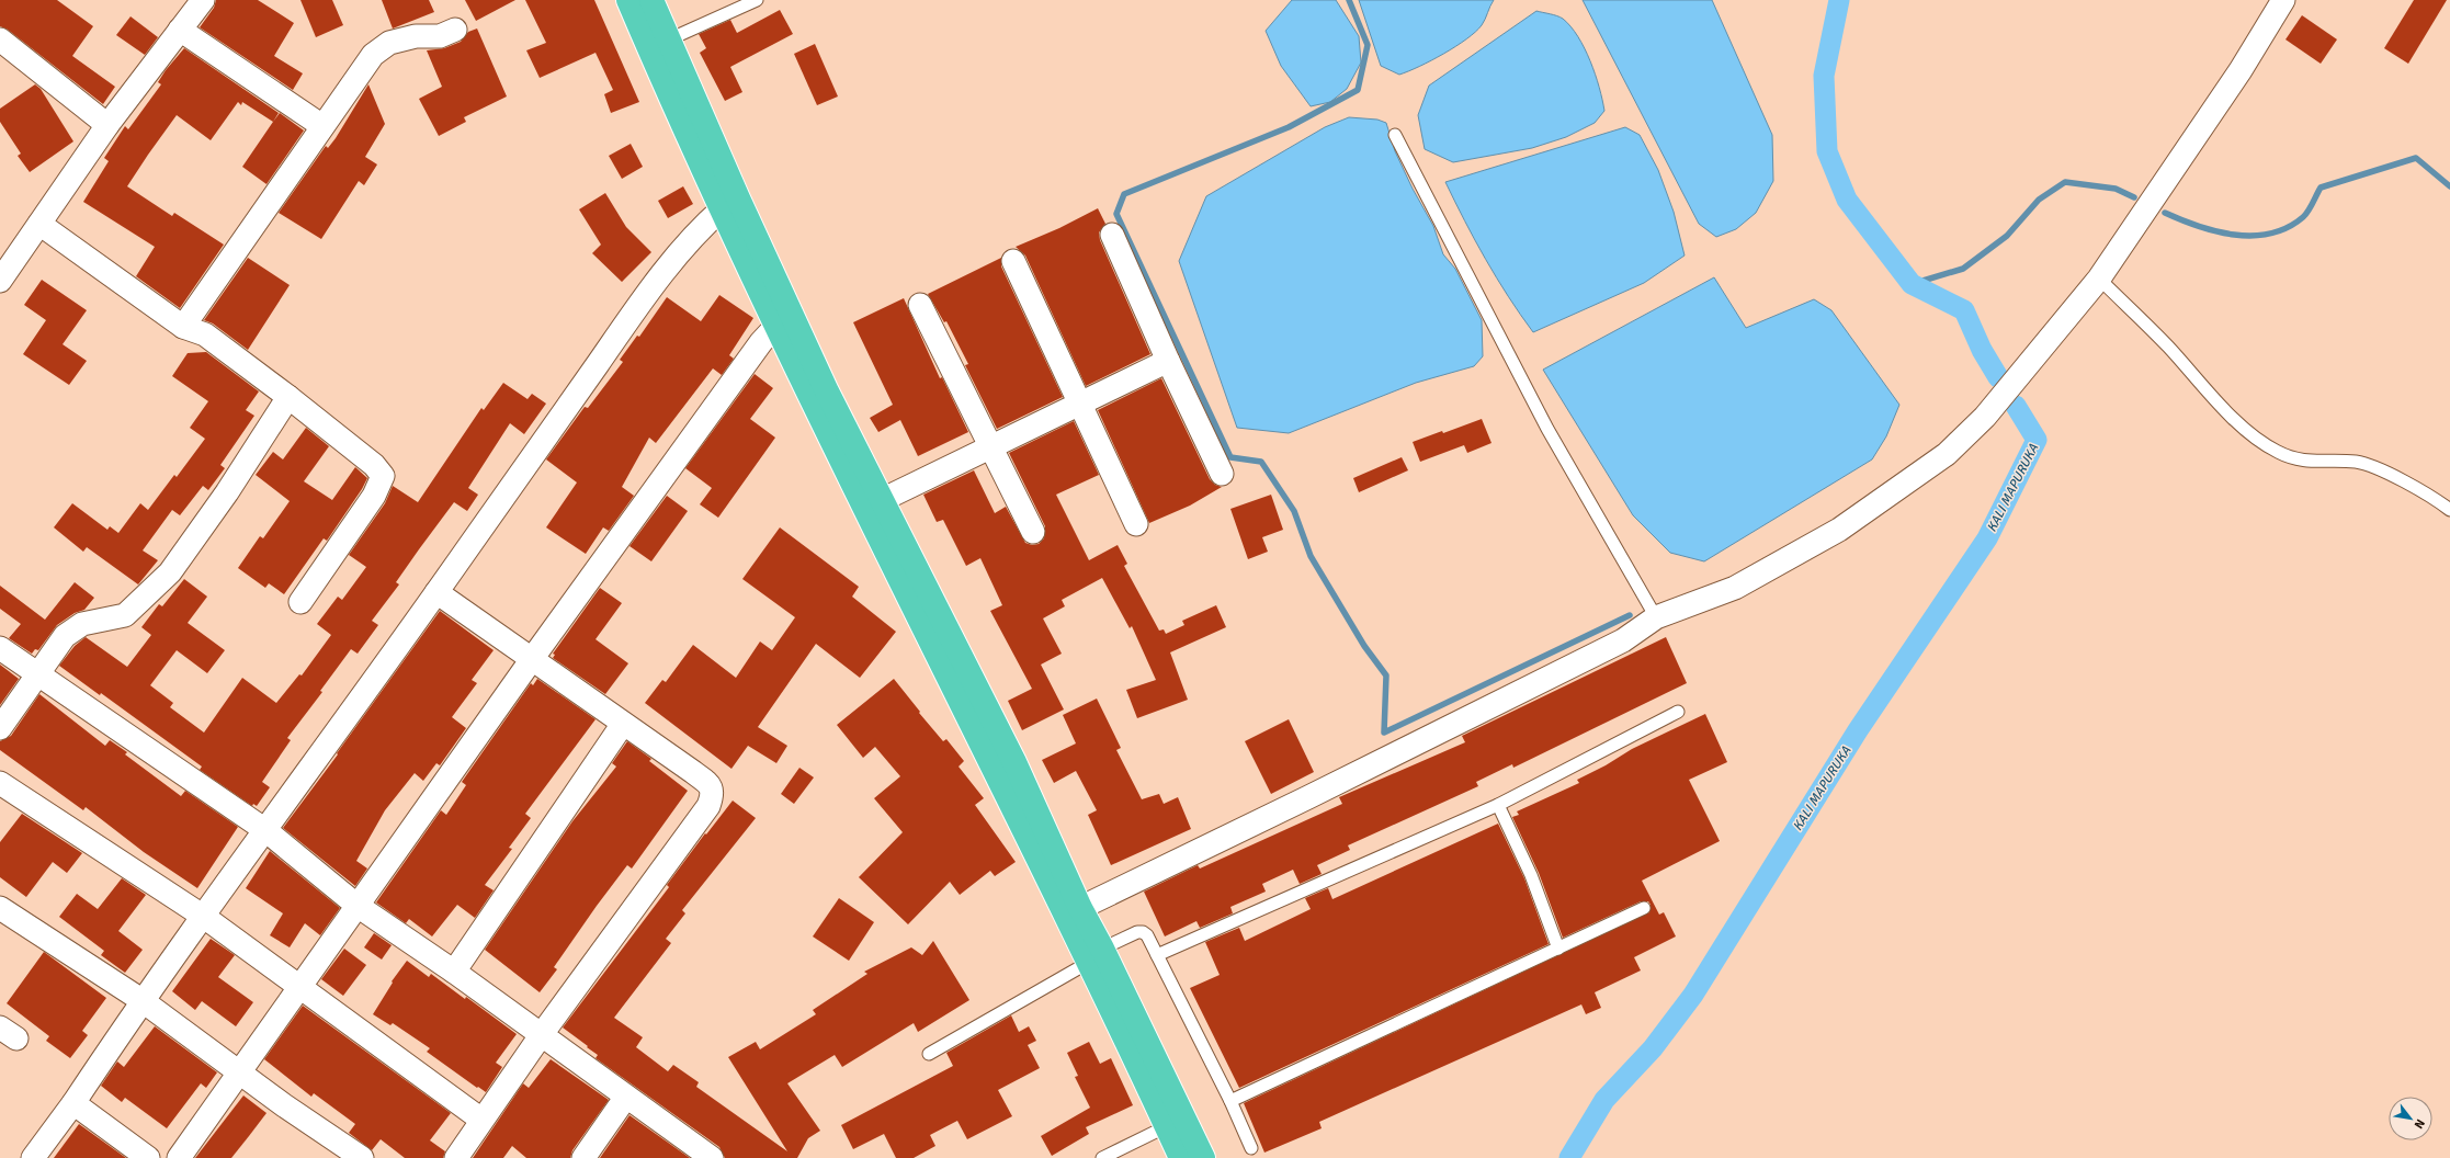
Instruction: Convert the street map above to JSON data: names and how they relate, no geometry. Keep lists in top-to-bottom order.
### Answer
{
  "water": ["KALI MAPURUKA"],
  "north": "bottom right"
}
